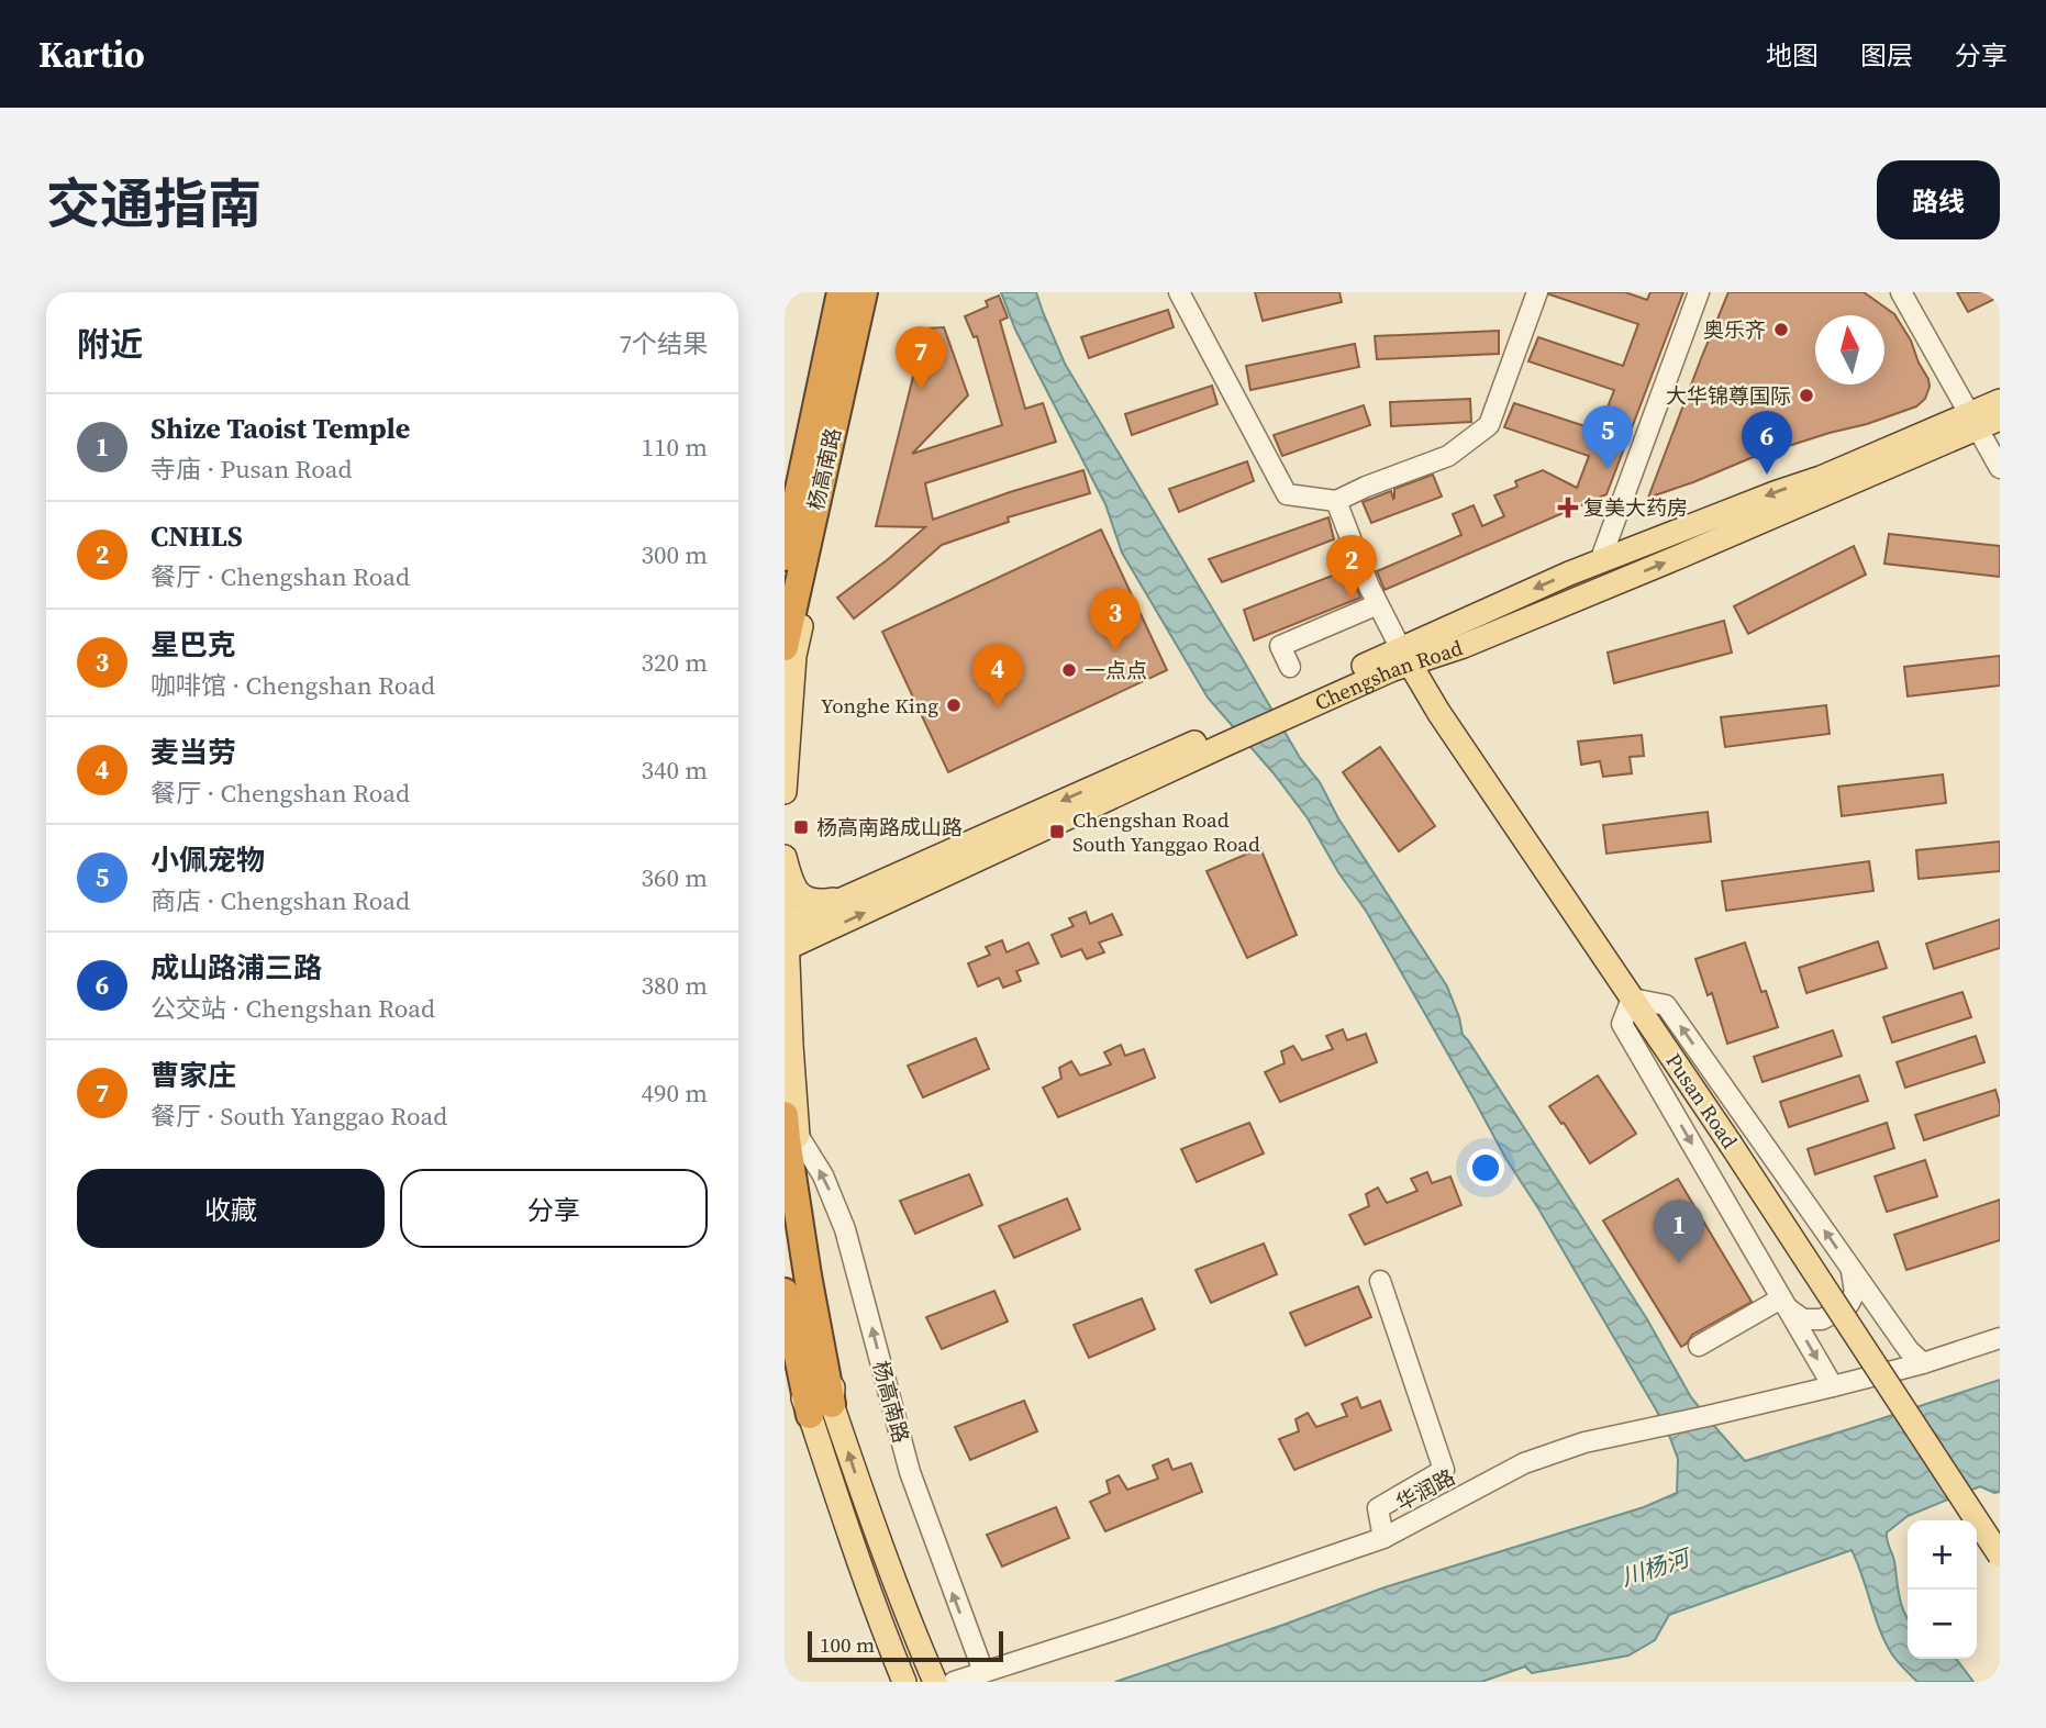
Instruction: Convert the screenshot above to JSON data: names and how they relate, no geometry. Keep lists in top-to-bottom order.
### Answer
{
  "streets": {
    "highway": ["杨高南路"],
    "main road": ["Chengshan Road", "Pusan Road"],
    "street": ["华润路"]
  },
  "crossings": [
    ["杨高南路", "华润路"],
    ["Chengshan Road", "Pusan Road"]
  ],
  "water": ["川杨河"],
  "places": {
    "other": [
      "奥乐齐",
      "大华锦尊国际",
      "一点点",
      "Yonghe King"
    ],
    "health": ["复美大药房"],
    "transit": ["杨高南路成山路", "Chengshan Road South Yanggao Road"]
  },
  "scale_bar": "100 m",
  "north": "top",
  "page": {
    "header": "Kartio",
    "nav": ["地图", "图层", "分享"],
    "title": "交通指南",
    "buttons": [
      "路线",
      ["收藏", "分享"]
    ],
    "heading": ["附近", "7个结果"],
    "pins": [
      "7",
      "5",
      "6",
      "2",
      "3",
      "4",
      "1"
    ],
    "list": [
      {
        "mark": "1",
        "name": "Shize Taoist Temple",
        "note": "寺庙 · Pusan Road",
        "value": "110 m"
      },
      {
        "mark": "2",
        "name": "CNHLS",
        "note": "餐厅 · Chengshan Road",
        "value": "300 m"
      },
      {
        "mark": "3",
        "name": "星巴克",
        "note": "咖啡馆 · Chengshan Road",
        "value": "320 m"
      },
      {
        "mark": "4",
        "name": "麦当劳",
        "note": "餐厅 · Chengshan Road",
        "value": "340 m"
      },
      {
        "mark": "5",
        "name": "小佩宠物",
        "note": "商店 · Chengshan Road",
        "value": "360 m"
      },
      {
        "mark": "6",
        "name": "成山路浦三路",
        "note": "公交站 · Chengshan Road",
        "value": "380 m"
      },
      {
        "mark": "7",
        "name": "曹家庄",
        "note": "餐厅 · South Yanggao Road",
        "value": "490 m"
      }
    ],
    "map_buttons": ["+", "−"],
    "scale": "100 m"
  }
}
